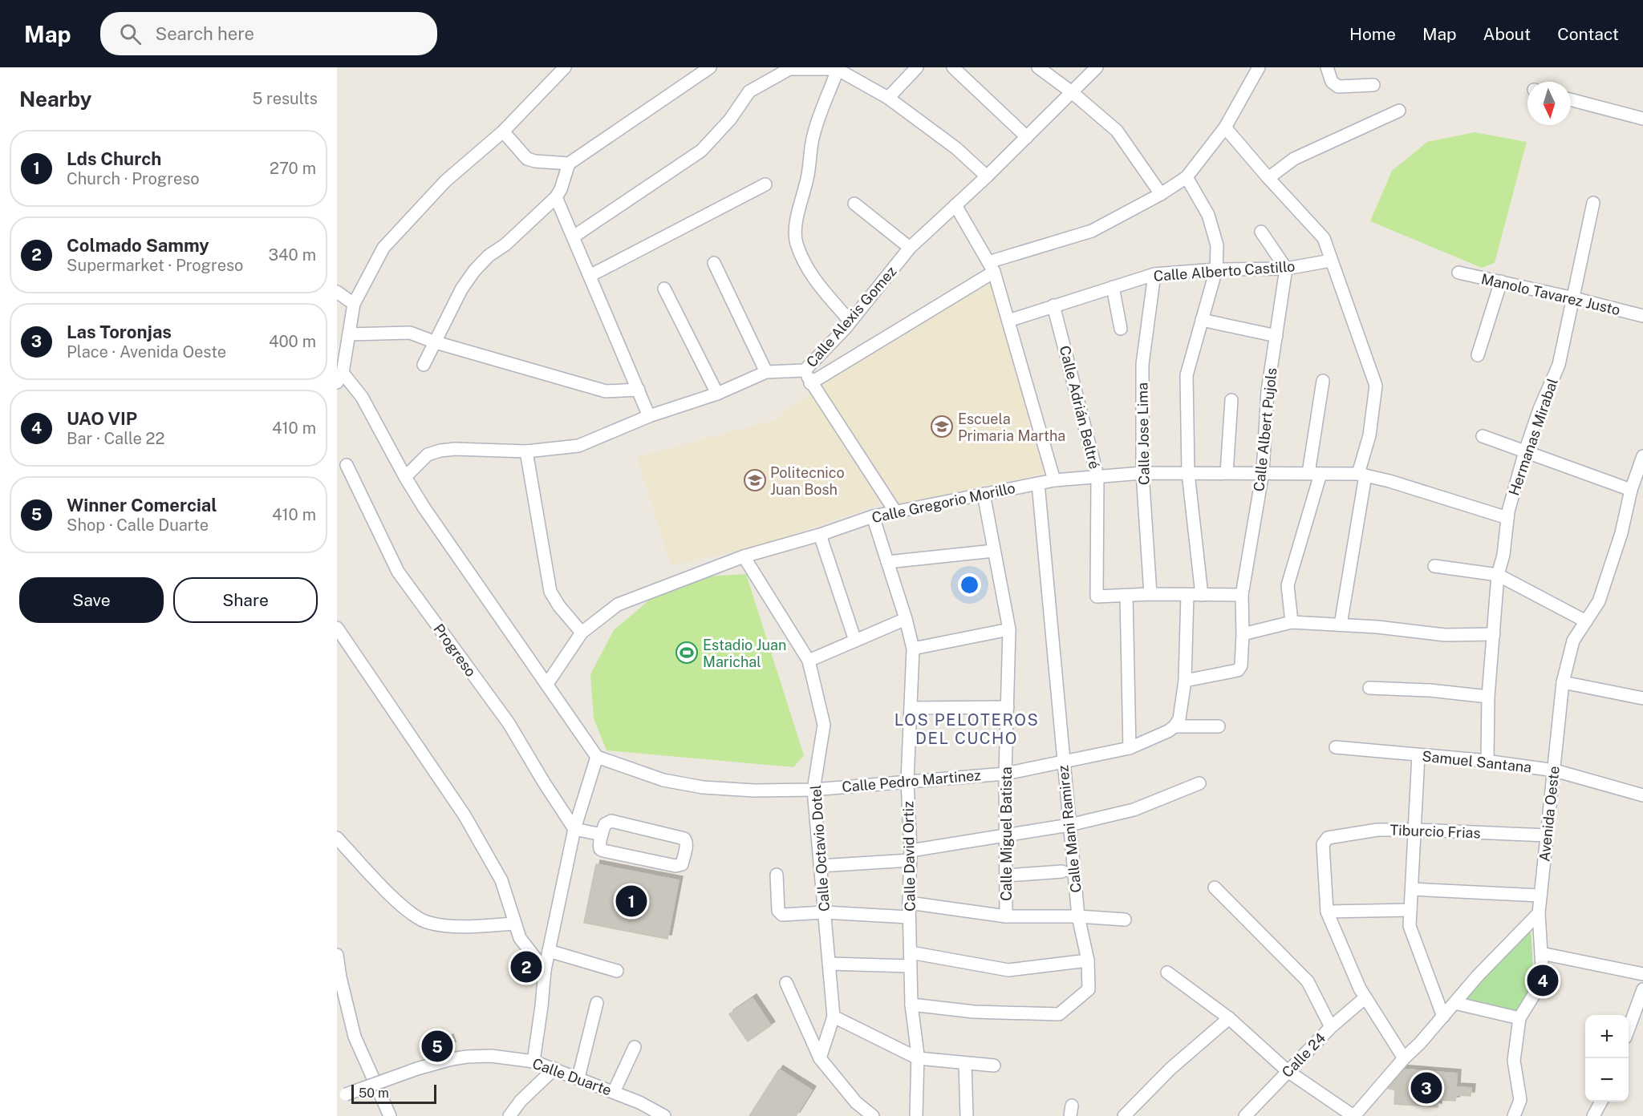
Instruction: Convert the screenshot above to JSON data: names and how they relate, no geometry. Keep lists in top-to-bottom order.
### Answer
{
  "streets": {
    "street": [
      "Calle Alberto Castillo",
      "Manolo Tavarez Justo",
      "Calle Alexis Gomez",
      "Calle Adrián Beltré",
      "Calle Albert Pujols",
      "Calle Jose Lima",
      "Hermanas Mirabal",
      "Calle Gregorio Morillo",
      "Progreso",
      "Samuel Santana",
      "Calle Pedro Martinez",
      "Avenida Oeste",
      "Calle Mani Ramirez",
      "Tiburcio Frias",
      "Calle Miguel Batista",
      "Calle Octavio Dotel",
      "Calle David Ortiz",
      "Calle 24",
      "Calle Duarte"
    ]
  },
  "crossings": [
    ["Calle Alberto Castillo", "Calle Adrián Beltré"],
    ["Calle Alberto Castillo", "Calle Albert Pujols"],
    ["Calle Alberto Castillo", "Calle Jose Lima"],
    ["Manolo Tavarez Justo", "Hermanas Mirabal"],
    ["Calle Adrián Beltré", "Calle Gregorio Morillo"],
    ["Calle Albert Pujols", "Calle Gregorio Morillo"],
    ["Calle Jose Lima", "Calle Gregorio Morillo"],
    ["Hermanas Mirabal", "Calle Gregorio Morillo"],
    ["Hermanas Mirabal", "Samuel Santana"],
    ["Calle Gregorio Morillo", "Calle Mani Ramirez"],
    ["Calle Gregorio Morillo", "Calle Miguel Batista"],
    ["Calle Gregorio Morillo", "Calle Octavio Dotel"],
    ["Calle Gregorio Morillo", "Calle David Ortiz"],
    ["Samuel Santana", "Avenida Oeste"],
    ["Calle Pedro Martinez", "Calle Mani Ramirez"],
    ["Calle Pedro Martinez", "Calle Miguel Batista"],
    ["Calle Pedro Martinez", "Calle Octavio Dotel"],
    ["Calle Pedro Martinez", "Calle David Ortiz"],
    ["Avenida Oeste", "Tiburcio Frias"],
    ["Calle Mani Ramirez", "Calle David Ortiz"]
  ],
  "districts": ["LOS PELOTEROS DEL CUCHO"],
  "places": {
    "school or university": ["Escuela Primaria Martha", "Politecnico Juan Bosh"],
    "sports": ["Estadio Juan Marichal"]
  },
  "scale_bar": "50 m",
  "north": "bottom",
  "page": {
    "header": "Map",
    "search": "Search here",
    "nav": [
      "Home",
      "Map",
      "About",
      "Contact"
    ],
    "heading": ["Nearby", "5 results"],
    "list": [
      {
        "mark": "1",
        "name": "Lds Church",
        "note": "Church · Progreso",
        "value": "270 m"
      },
      {
        "mark": "2",
        "name": "Colmado Sammy",
        "note": "Supermarket · Progreso",
        "value": "340 m"
      },
      {
        "mark": "3",
        "name": "Las Toronjas",
        "note": "Place · Avenida Oeste",
        "value": "400 m"
      },
      {
        "mark": "4",
        "name": "UAO VIP",
        "note": "Bar · Calle 22",
        "value": "410 m"
      },
      {
        "mark": "5",
        "name": "Winner Comercial",
        "note": "Shop · Calle Duarte",
        "value": "410 m"
      }
    ],
    "buttons": ["Save", "Share"],
    "pins": [
      "1",
      "2",
      "4",
      "5",
      "3"
    ],
    "map_buttons": ["+", "−"],
    "scale": "50 m"
  }
}
